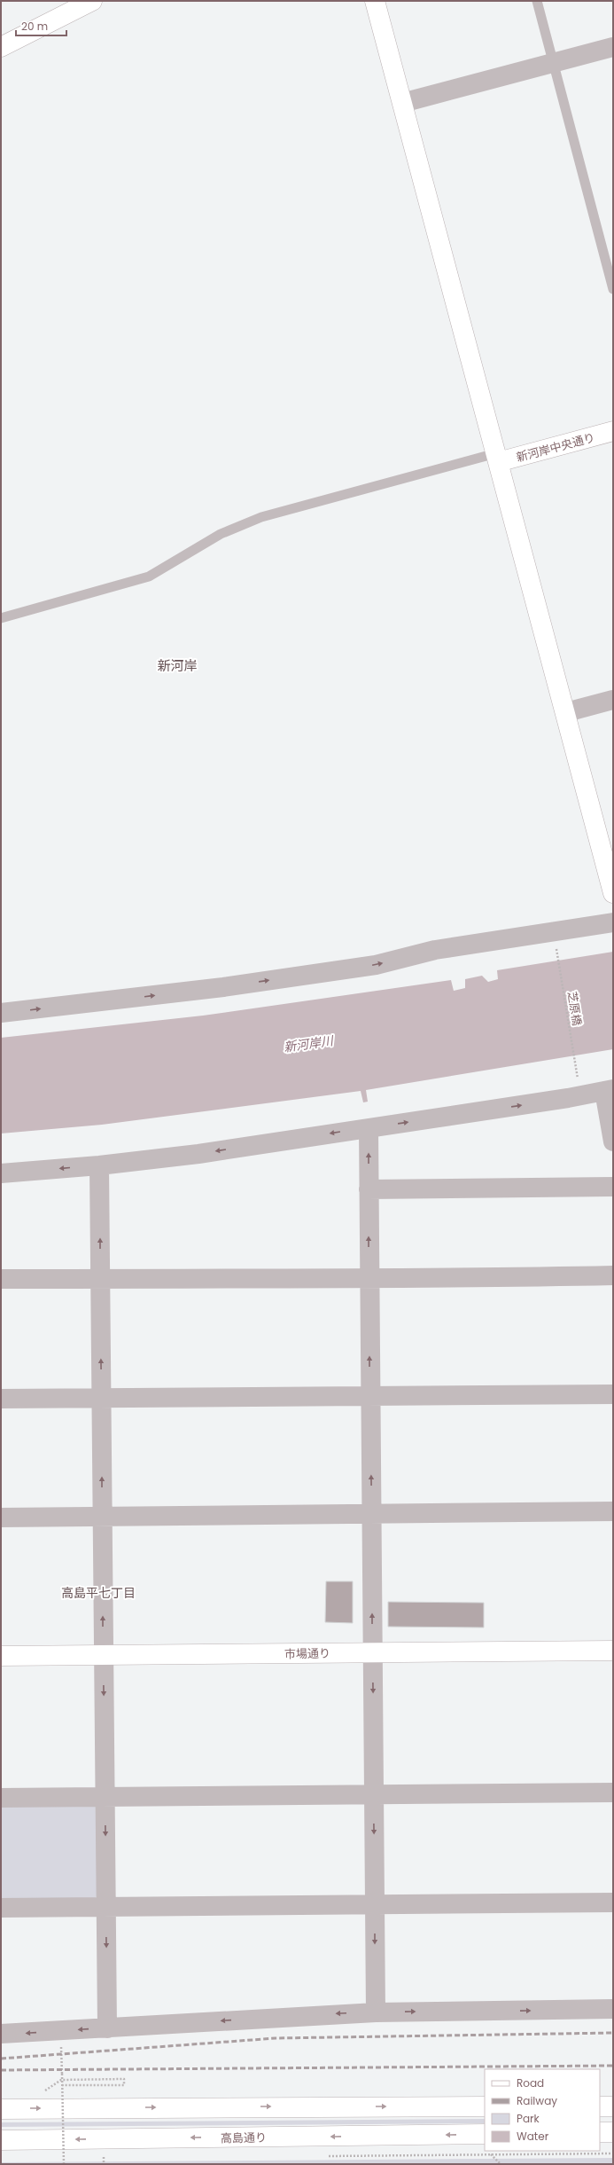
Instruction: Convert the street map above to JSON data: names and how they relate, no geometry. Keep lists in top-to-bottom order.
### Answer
{
  "streets": {
    "street": ["新河岸中央通り", "市場通り", "高島通り"],
    "path": ["芝原橋"]
  },
  "districts": ["新河岸", "高島平七丁目"],
  "water": ["新河岸川"],
  "legend": [
    "Road",
    "Railway",
    "Park",
    "Water"
  ],
  "scale_bar": "20 m"
}
